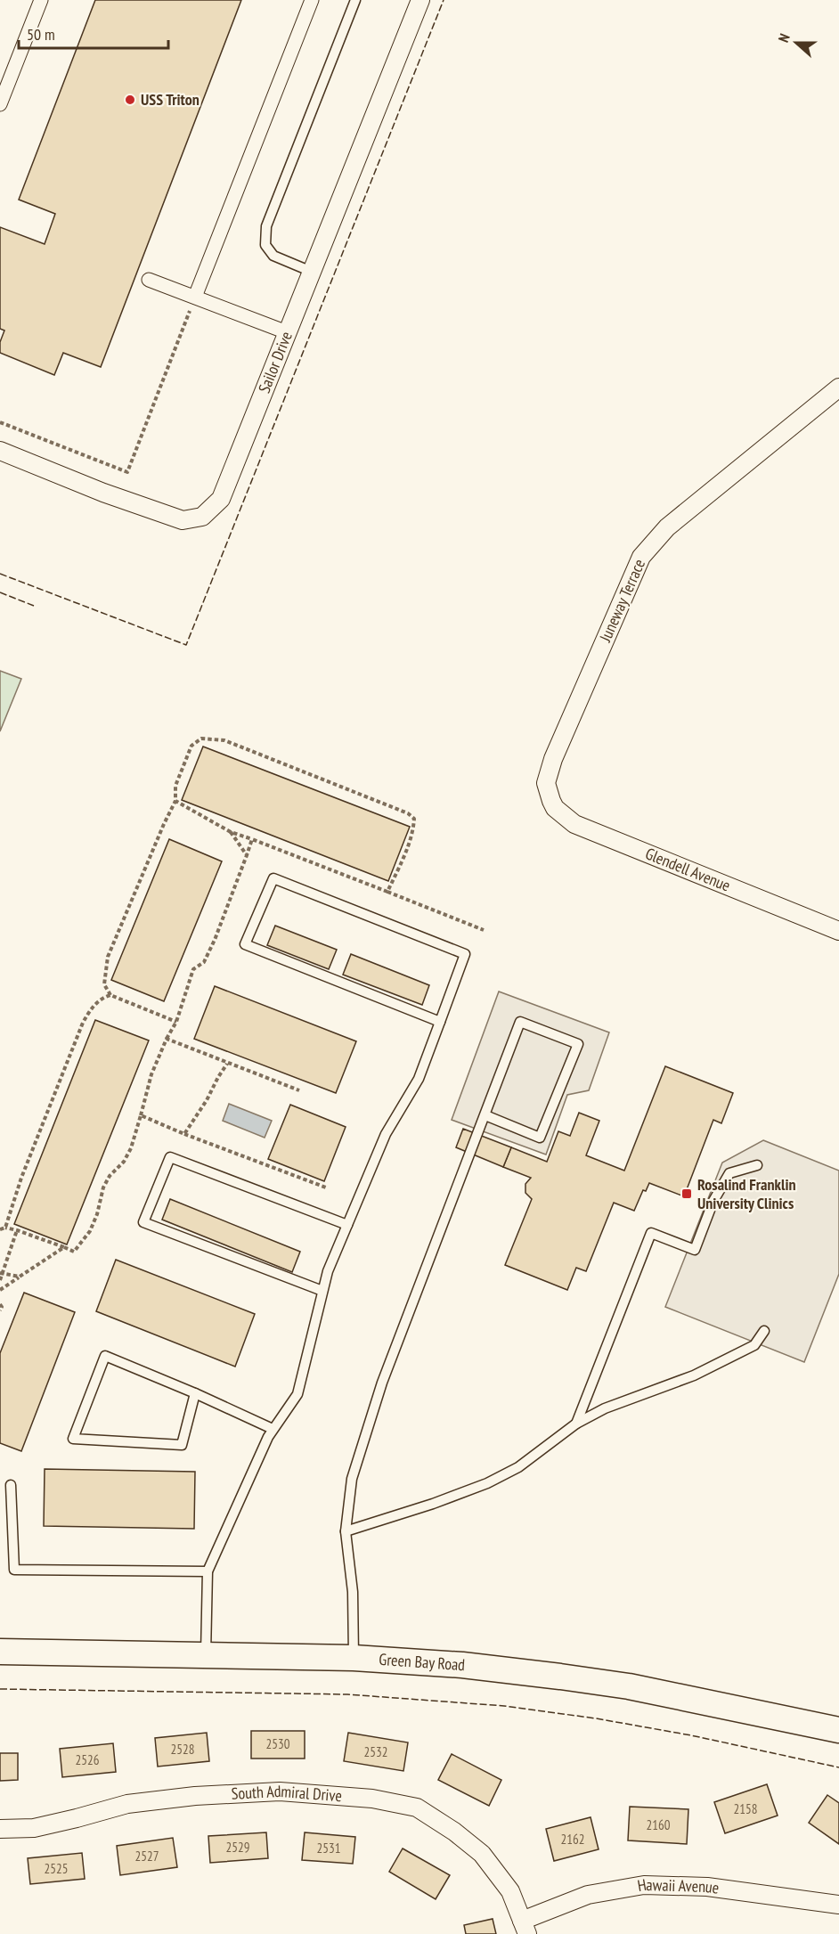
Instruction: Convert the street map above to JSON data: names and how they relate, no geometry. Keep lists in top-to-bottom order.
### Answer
{
  "streets": {
    "main road": ["Green Bay Road"],
    "street": [
      "Sailor Drive",
      "Juneway Terrace",
      "Glendell Avenue",
      "South Admiral Drive",
      "Hawaii Avenue"
    ]
  },
  "crossings": [
    ["Juneway Terrace", "Glendell Avenue"],
    ["South Admiral Drive", "Hawaii Avenue"]
  ],
  "places": {
    "other": ["USS Triton"],
    "transit": ["Rosalind Franklin University Clinics"]
  },
  "house_numbers": [
    "2530",
    "2528",
    "2532",
    "2526",
    "2158",
    "2160",
    "2162",
    "2529",
    "2531",
    "2527",
    "2525"
  ],
  "scale_bar": "50 m",
  "north": "left"
}
